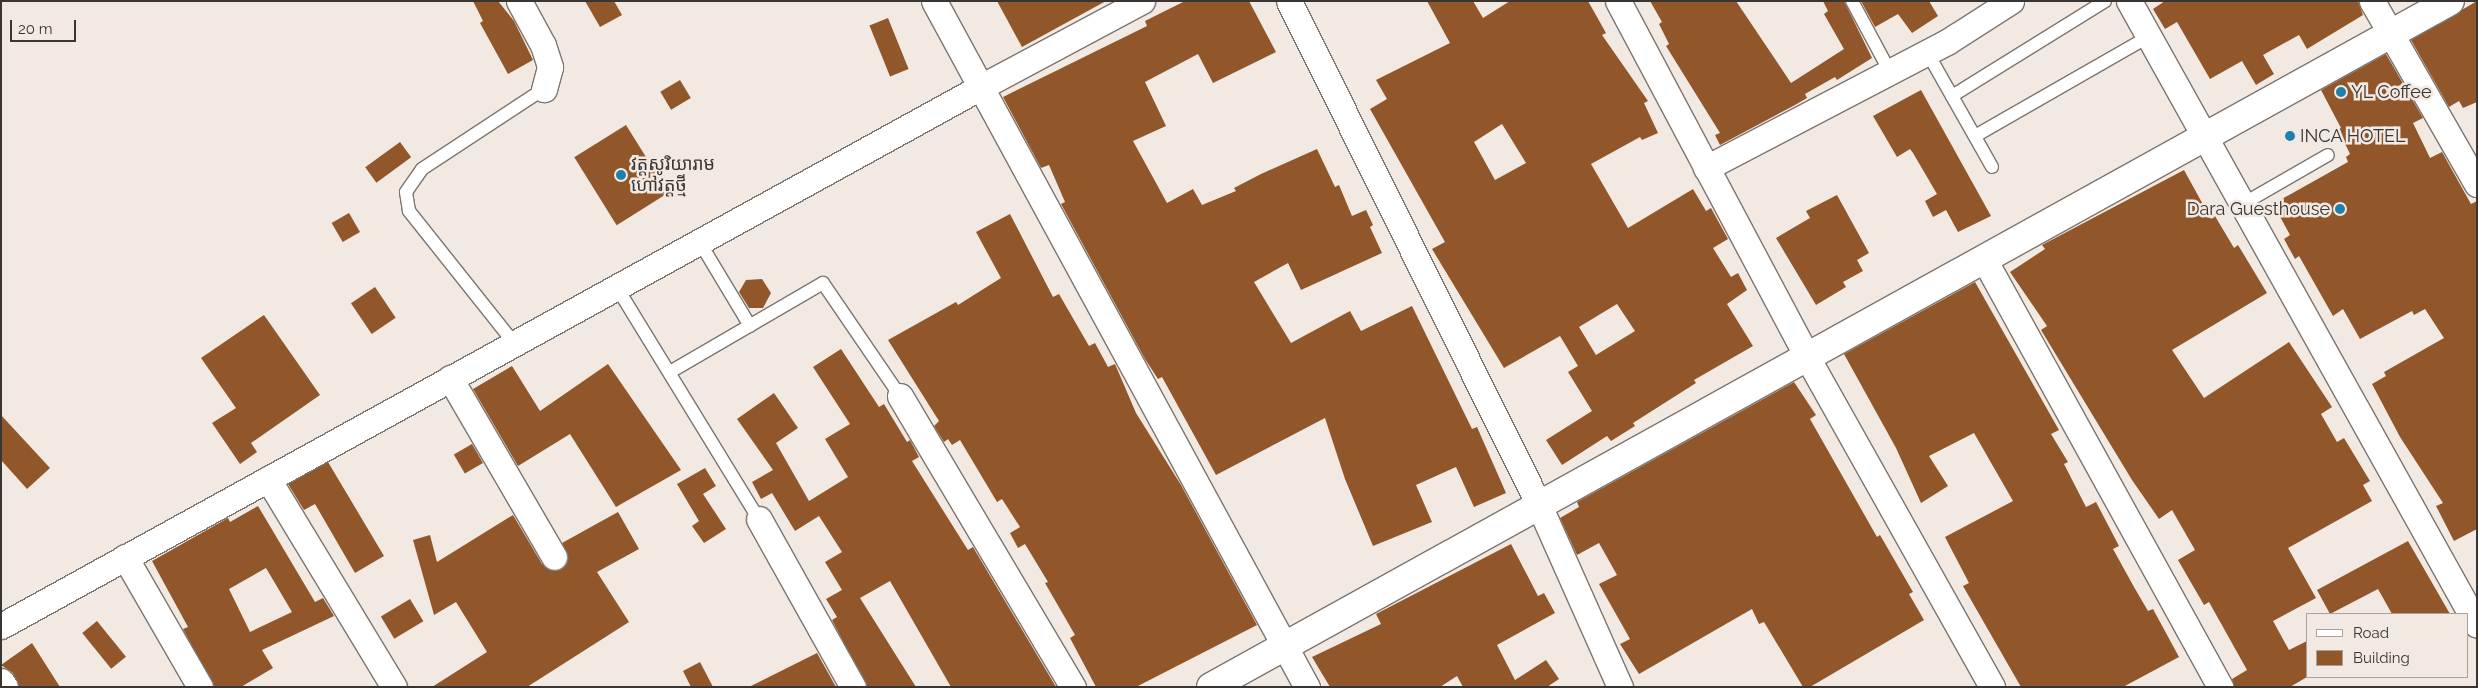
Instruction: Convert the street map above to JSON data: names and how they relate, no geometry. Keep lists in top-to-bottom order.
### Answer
{
  "places": [
    "YL Coffee",
    "INCA HOTEL",
    "វត្តសូរិយារាម ហៅវត្តថ្មី",
    "Dara Guesthouse"
  ],
  "legend": ["Road", "Building"],
  "scale_bar": "20 m"
}
